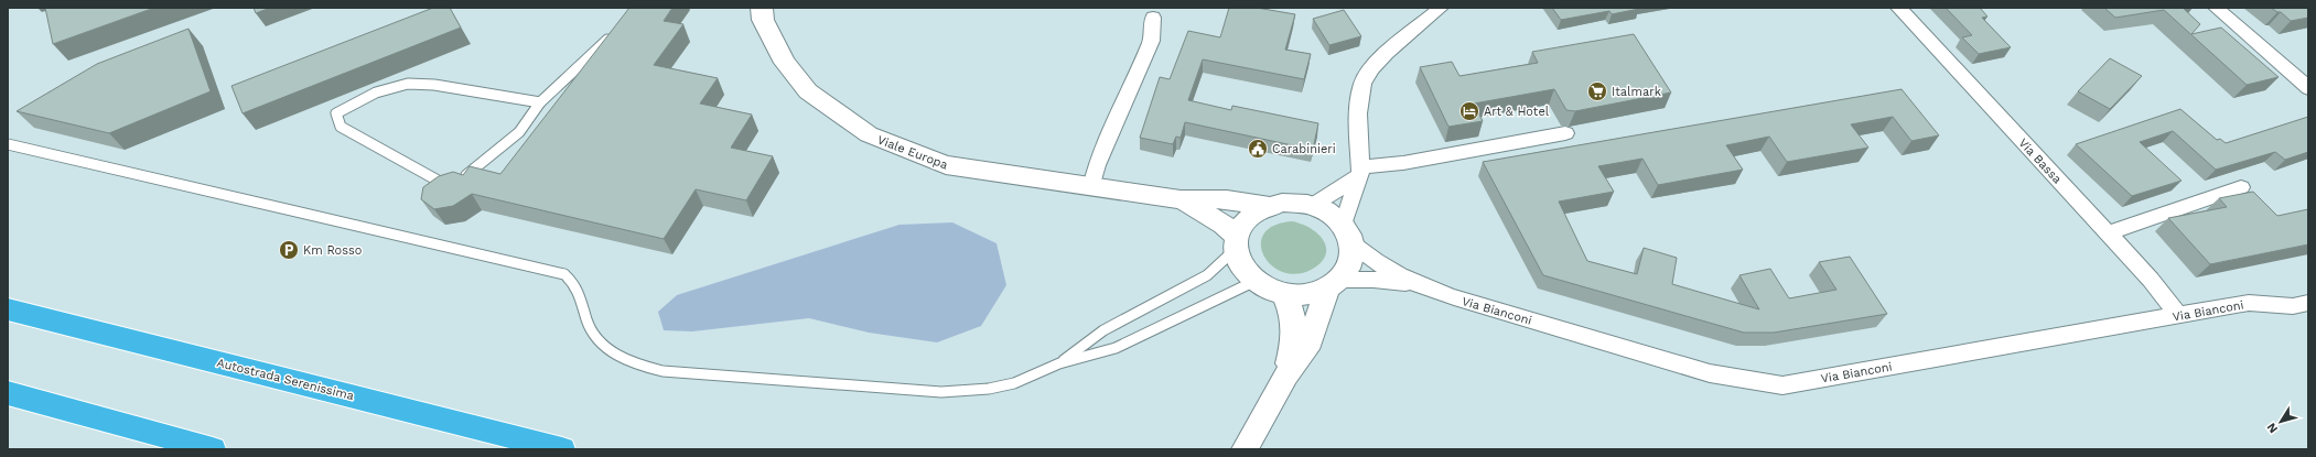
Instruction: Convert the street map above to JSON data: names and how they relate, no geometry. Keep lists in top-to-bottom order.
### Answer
{
  "streets": {
    "highway": ["Autostrada Serenissima"],
    "street": ["Viale Europa", "Via Bassa", "Via Bianconi"]
  },
  "crossings": [
    ["Viale Europa", "Via Bianconi"],
    ["Via Bassa", "Via Bianconi"]
  ],
  "places": {
    "supermarket": ["Italmark"],
    "hotel": ["Art & Hotel"],
    "public building": ["Carabinieri"],
    "parking": ["Km Rosso"]
  },
  "north": "bottom left"
}
